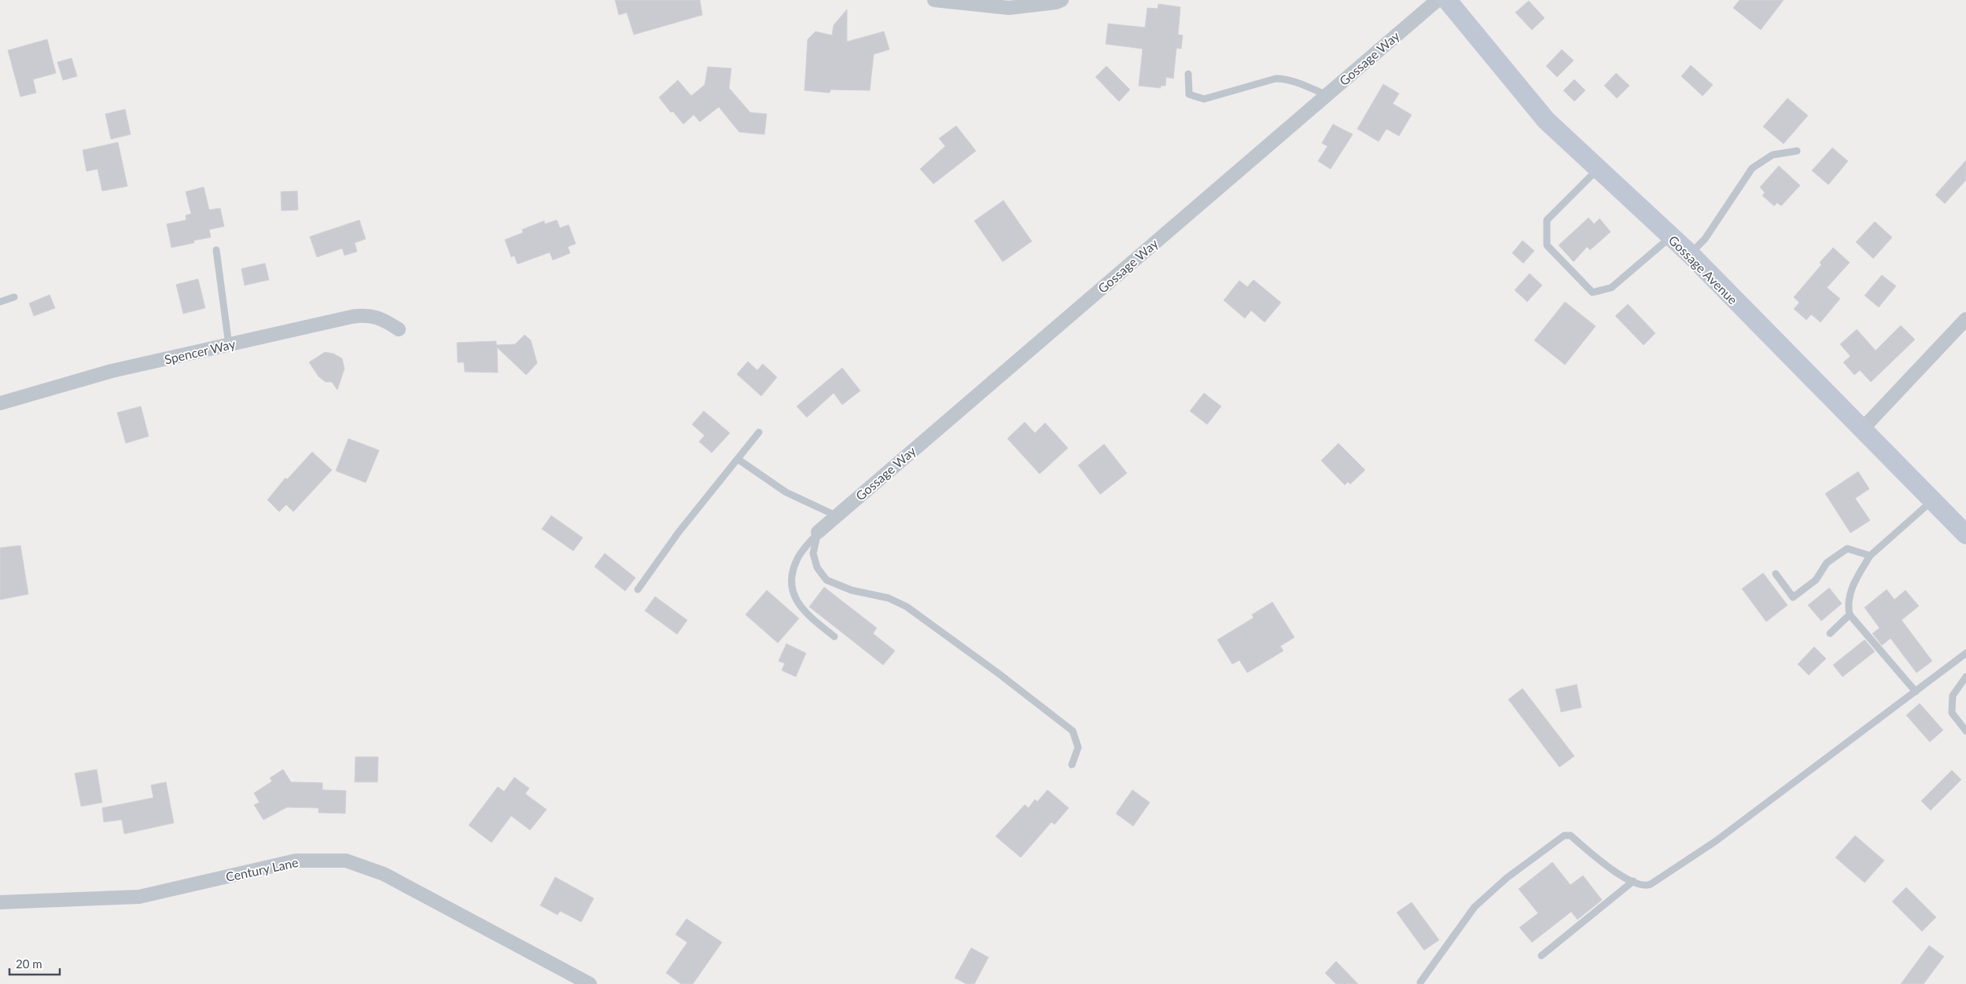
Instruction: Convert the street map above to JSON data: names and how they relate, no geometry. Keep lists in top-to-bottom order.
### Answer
{
  "streets": {
    "street": [
      "Gossage Way",
      "Gossage Avenue",
      "Spencer Way",
      "Century Lane"
    ]
  },
  "scale_bar": "20 m"
}
